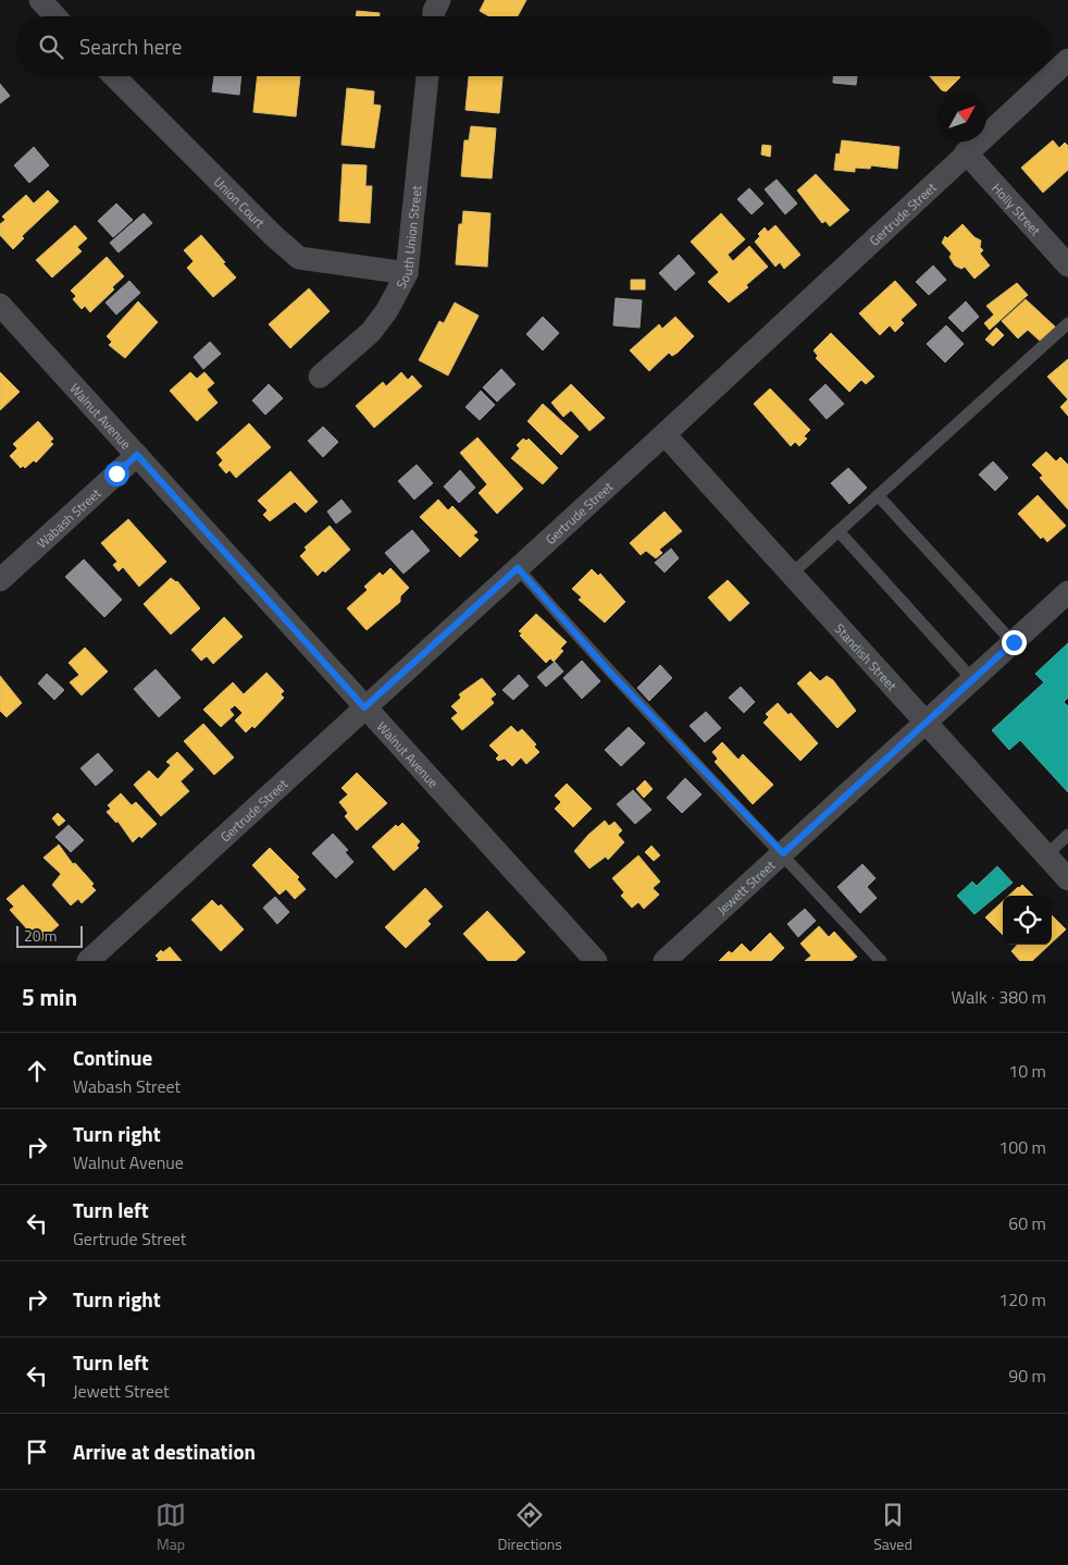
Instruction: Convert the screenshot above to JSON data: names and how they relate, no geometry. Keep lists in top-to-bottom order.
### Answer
{
  "streets": {
    "street": [
      "Union Court",
      "Holly Street",
      "Gertrude Street",
      "South Union Street",
      "Walnut Avenue",
      "Wabash Street",
      "Standish Street",
      "Jewett Street"
    ]
  },
  "crossings": [
    ["Union Court", "South Union Street"],
    ["Holly Street", "Gertrude Street"],
    ["Gertrude Street", "Walnut Avenue"],
    ["Gertrude Street", "Standish Street"],
    ["Walnut Avenue", "Wabash Street"],
    ["Standish Street", "Jewett Street"]
  ],
  "scale_bar": "20 m",
  "north": "top right",
  "page": {
    "search": "Search here",
    "scale": "20 m",
    "heading": ["5 min", "Walk · 380 m"],
    "list": [
      ["Continue", "Wabash Street", "10 m"],
      ["Turn right", "Walnut Avenue", "100 m"],
      ["Turn left", "Gertrude Street", "60 m"],
      ["Turn right", "120 m"],
      ["Turn left", "Jewett Street", "90 m"],
      "Arrive at destination"
    ],
    "nav": ["Map", "Directions", "Saved"]
  }
}
